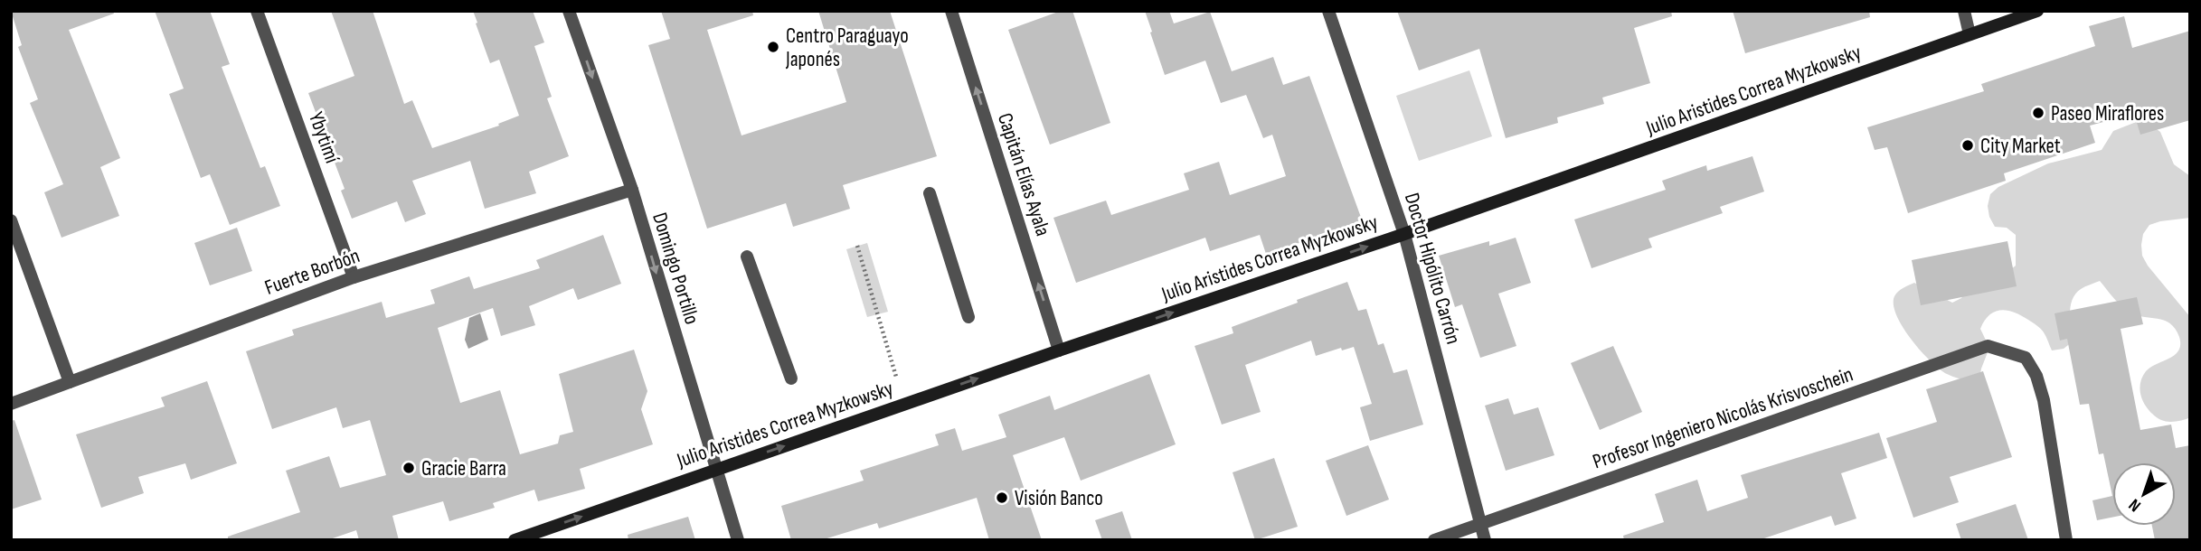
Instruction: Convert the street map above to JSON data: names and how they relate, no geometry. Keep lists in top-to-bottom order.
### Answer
{
  "streets": {
    "main road": ["Julio Aristides Correa Myzkowsky"],
    "street": [
      "Ybytimí",
      "Capitán Elías Ayala",
      "Domingo Portillo",
      "Doctor Hipólito Carrón",
      "Fuerte Borbón",
      "Profesor Ingeniero Nicolás Krisvoschein"
    ]
  },
  "crossings": [
    ["Julio Aristides Correa Myzkowsky", "Capitán Elías Ayala"],
    ["Julio Aristides Correa Myzkowsky", "Domingo Portillo"],
    ["Julio Aristides Correa Myzkowsky", "Doctor Hipólito Carrón"],
    ["Ybytimí", "Fuerte Borbón"],
    ["Domingo Portillo", "Fuerte Borbón"],
    ["Doctor Hipólito Carrón", "Profesor Ingeniero Nicolás Krisvoschein"]
  ],
  "one_way": ["Julio Aristides Correa Myzkowsky", "Domingo Portillo"],
  "places": [
    "Centro Paraguayo Japonés",
    "Paseo Miraflores",
    "City Market",
    "Gracie Barra",
    "Visión Banco"
  ],
  "north": "bottom left"
}
